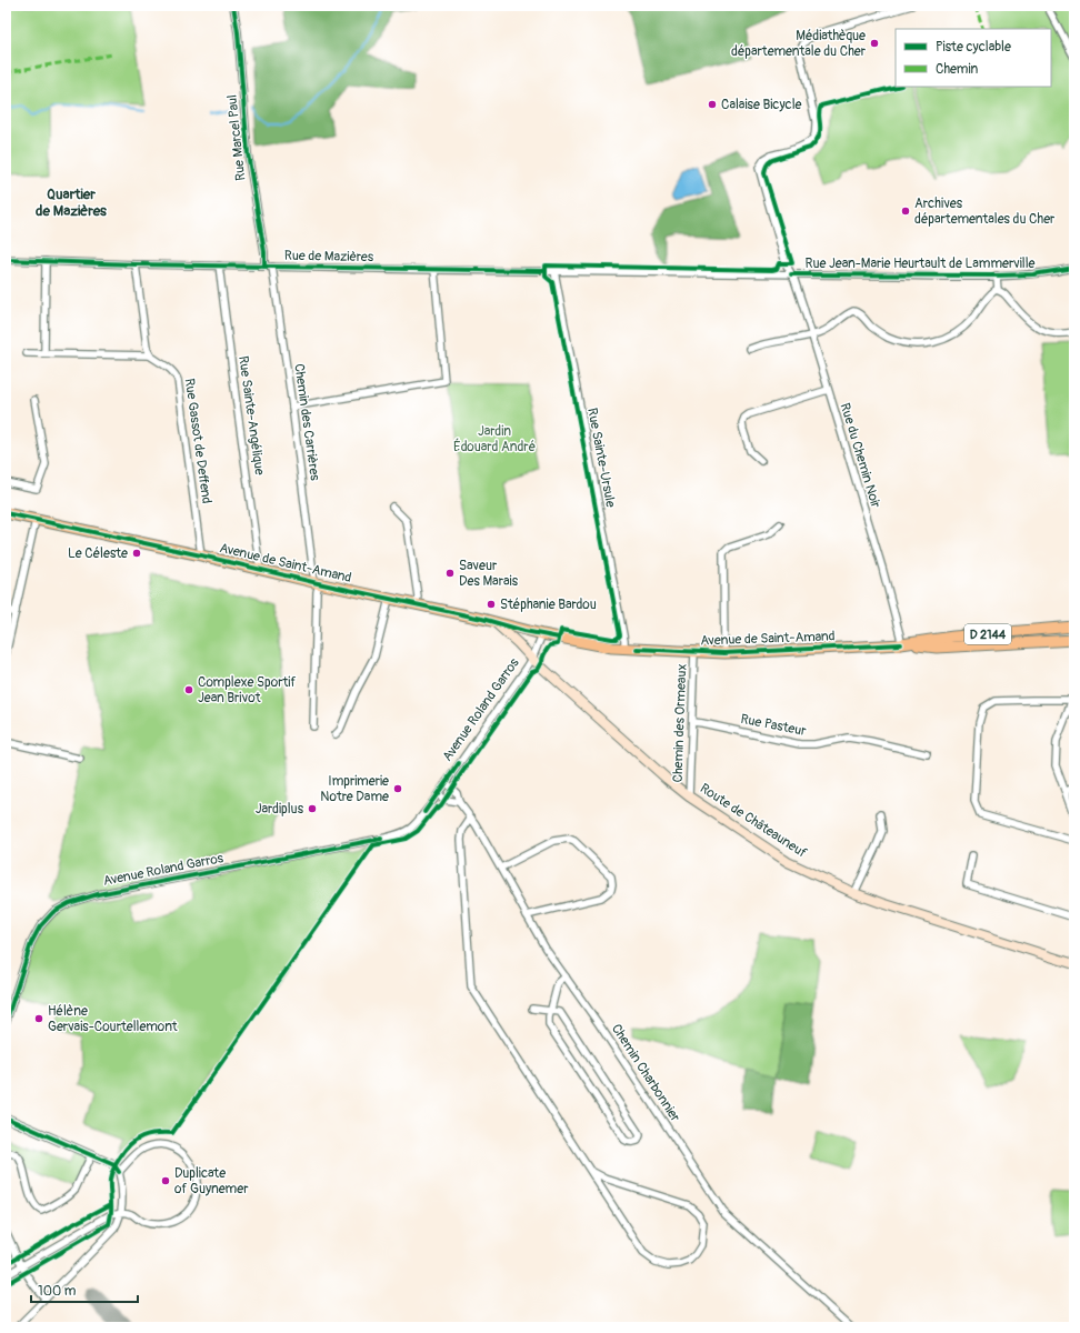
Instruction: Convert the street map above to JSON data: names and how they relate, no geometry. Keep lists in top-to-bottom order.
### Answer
{
  "streets": {
    "main road": ["Avenue de Saint-Amand", "D 2144", "Route de Châteauneuf"],
    "street": [
      "Rue Marcel Paul",
      "Rue de Mazières",
      "Rue Jean-Marie Heurtault de Lammerville",
      "Rue Sainte-Angélique",
      "Chemin des Carrières",
      "Rue Gassot de Deffend",
      "Rue du Chemin Noir",
      "Rue Sainte-Ursule",
      "Avenue Roland Garros",
      "Chemin des Ormeaux",
      "Rue Pasteur",
      "Chemin Charbonnier"
    ]
  },
  "crossings": [
    ["Rue Marcel Paul", "Rue de Mazières"],
    ["Rue de Mazières", "Rue Jean-Marie Heurtault de Lammerville"],
    ["Rue de Mazières", "Rue Sainte-Angélique"],
    ["Rue de Mazières", "Chemin des Carrières"],
    ["Rue de Mazières", "Rue du Chemin Noir"],
    ["Rue de Mazières", "Rue Sainte-Ursule"],
    ["Rue Jean-Marie Heurtault de Lammerville", "Rue du Chemin Noir"],
    ["Rue Sainte-Angélique", "Avenue de Saint-Amand"],
    ["Chemin des Carrières", "Avenue de Saint-Amand"],
    ["Rue Gassot de Deffend", "Avenue de Saint-Amand"],
    ["Rue du Chemin Noir", "Avenue de Saint-Amand"],
    ["Rue Sainte-Ursule", "Avenue de Saint-Amand"],
    ["Avenue de Saint-Amand", "Avenue Roland Garros"],
    ["Avenue de Saint-Amand", "Chemin des Ormeaux"],
    ["Avenue de Saint-Amand", "Route de Châteauneuf"],
    ["Avenue Roland Garros", "Route de Châteauneuf"],
    ["Avenue Roland Garros", "Chemin Charbonnier"],
    ["Chemin des Ormeaux", "Rue Pasteur"],
    ["Chemin des Ormeaux", "Route de Châteauneuf"]
  ],
  "districts": ["Quartier de Mazières"],
  "parks": ["Jardin Édouard André"],
  "places": [
    "Médiathèque départementale du Cher",
    "Calaise Bicycle",
    "Archives départementales du Cher",
    "Le Céleste",
    "Saveur Des Marais",
    "Stéphanie Bardou",
    "Complexe Sportif Jean Brivot",
    "Imprimerie Notre Dame",
    "Jardiplus",
    "Hélène Gervais-Courtellemont",
    "Duplicate of Guynemer"
  ],
  "legend": ["Piste cyclable", "Chemin"],
  "scale_bar": "100 m"
}
